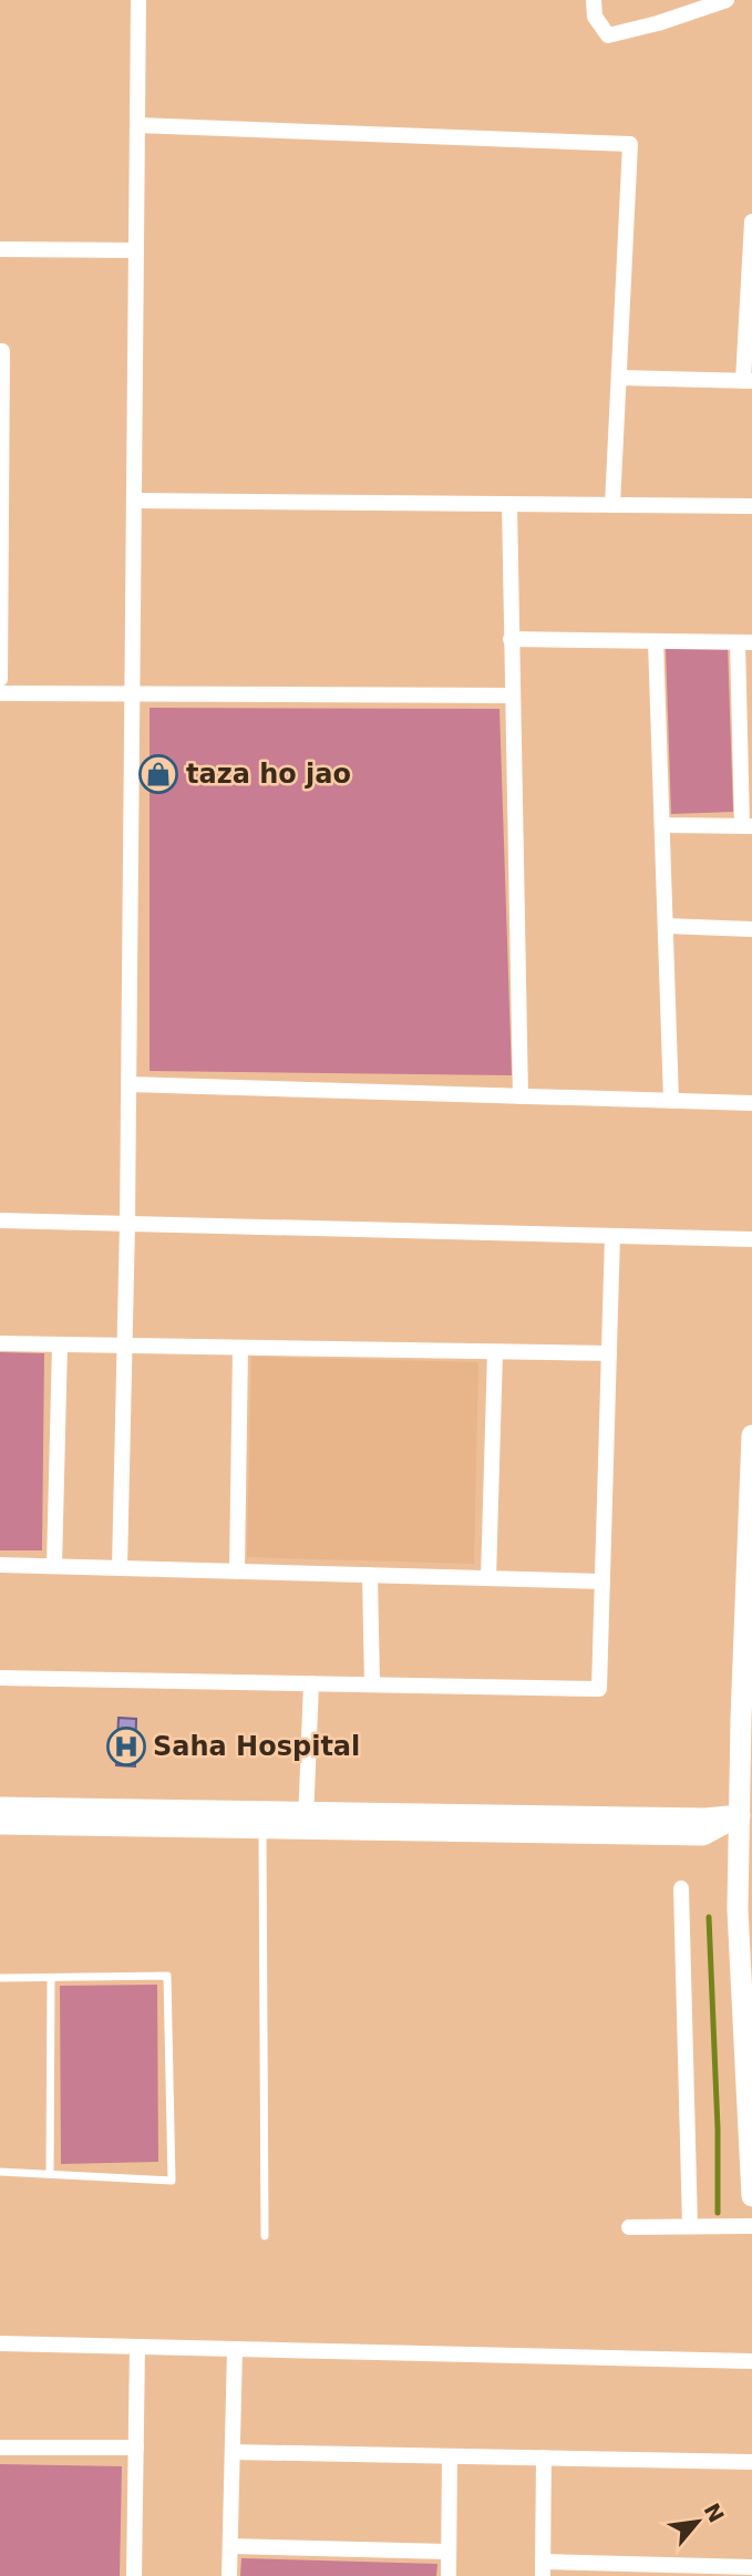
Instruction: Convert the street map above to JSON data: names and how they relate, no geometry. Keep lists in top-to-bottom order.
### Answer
{
  "places": {
    "shop": ["taza ho jao"],
    "hospital": ["Saha Hospital"]
  },
  "north": "top right"
}
